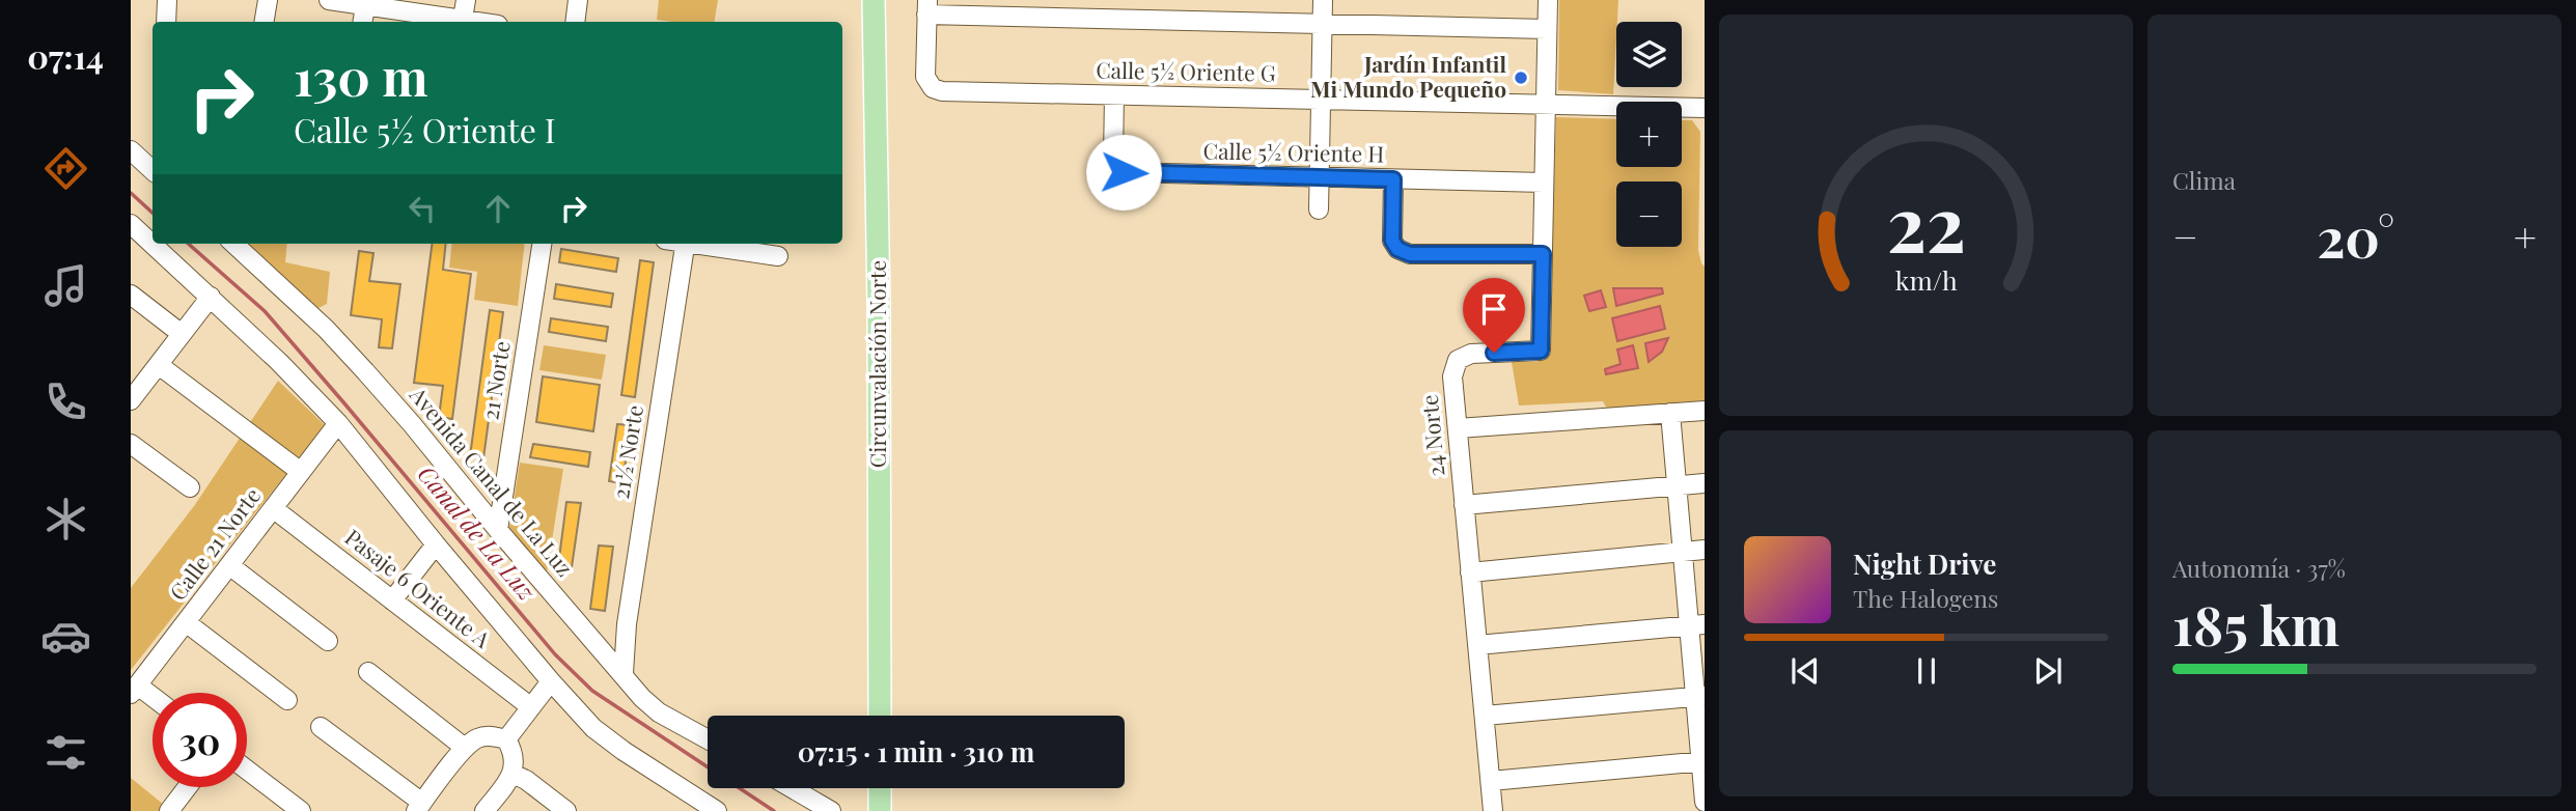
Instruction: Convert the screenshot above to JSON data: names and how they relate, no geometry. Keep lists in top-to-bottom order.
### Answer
{
  "streets": {
    "main road": ["Circunvalación Norte"],
    "street": [
      "Calle 5½ Oriente G",
      "Calle 5½ Oriente H",
      "21 Norte",
      "24 Norte",
      "21½ Norte",
      "Avenida Canal de La Luz",
      "Calle 21 Norte",
      "Pasaje 6 Oriente A"
    ]
  },
  "crossings": [
    ["Calle 5½ Oriente G", "Calle 5½ Oriente H"],
    ["Calle 5½ Oriente G", "24 Norte"],
    ["Calle 5½ Oriente H", "24 Norte"],
    ["21 Norte", "Avenida Canal de La Luz"],
    ["21½ Norte", "Avenida Canal de La Luz"],
    ["Calle 21 Norte", "Pasaje 6 Oriente A"]
  ],
  "water": ["Canal de La Luz"],
  "places": ["Jardín Infantil Mi Mundo Pequeño"],
  "page": {
    "tabs": "07:14",
    "tile": [
      "Clima",
      ["Autonomía · 37%", "185 km"]
    ],
    "map_buttons": ["+", "−"],
    "turn": ["130 m", "Calle 5½ Oriente I"],
    "heat": ["−", "20°", "+"],
    "song": ["Night Drive", "The Halogens"],
    "limit": "30",
    "trip": "07:15 · 1 min · 310 m",
    "gauge": ["22", "km/h"]
  }
}
